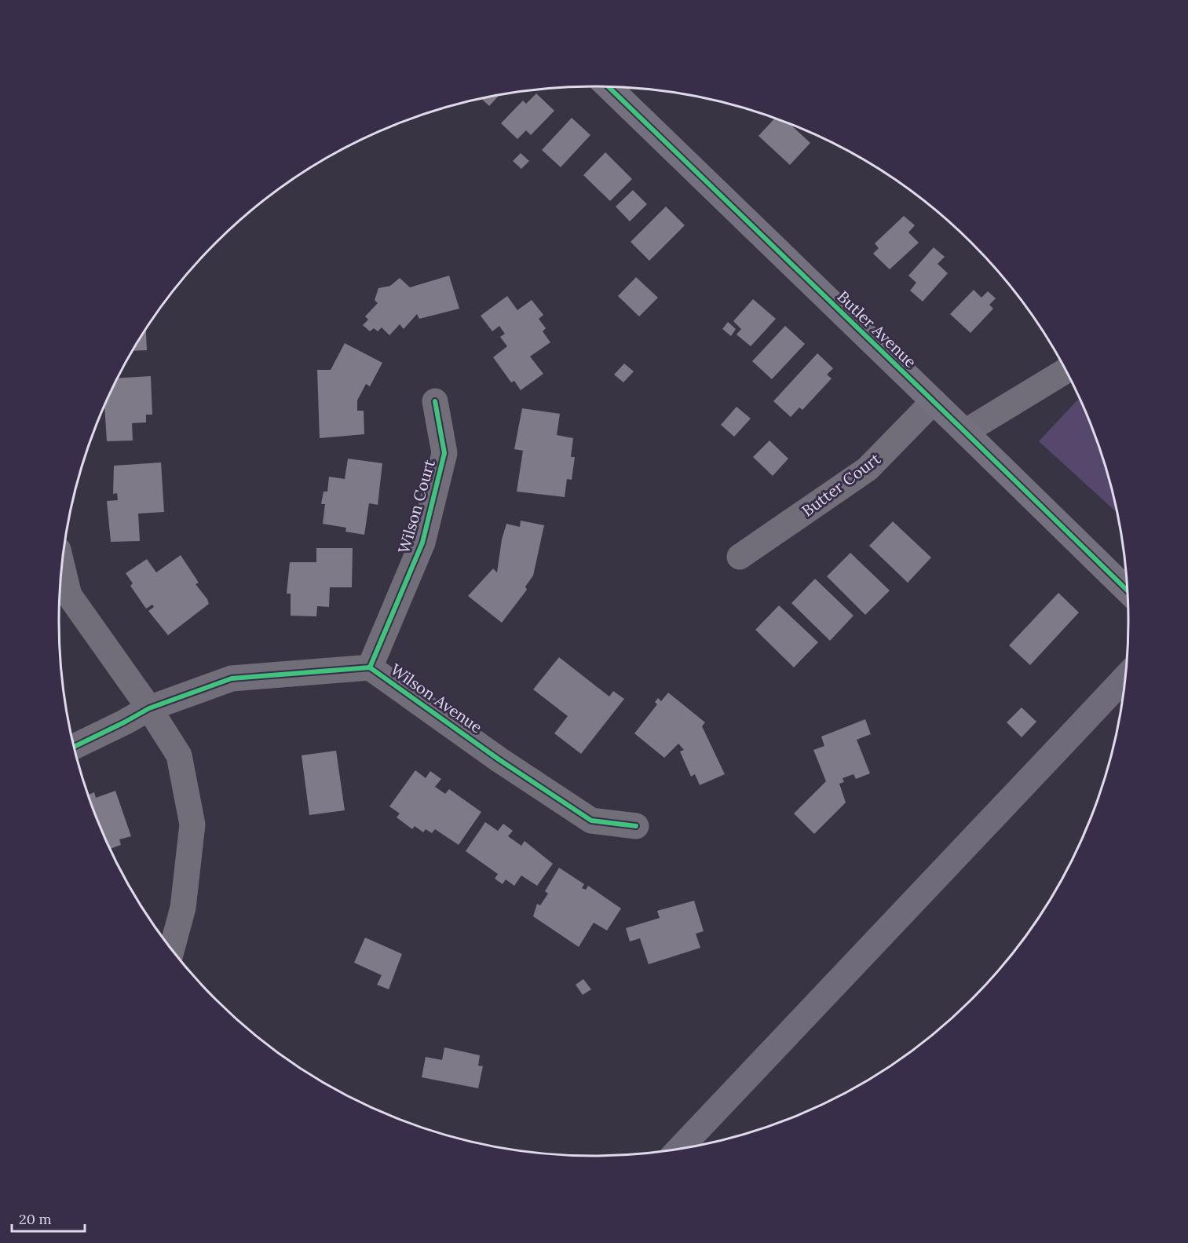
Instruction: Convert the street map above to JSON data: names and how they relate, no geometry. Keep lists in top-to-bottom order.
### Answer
{
  "streets": {
    "street": [
      "Butler Avenue",
      "Butter Court",
      "Wilson Court",
      "Wilson Avenue"
    ]
  },
  "crossings": [
    ["Butler Avenue", "Butter Court"],
    ["Wilson Court", "Wilson Avenue"]
  ],
  "scale_bar": "20 m"
}
